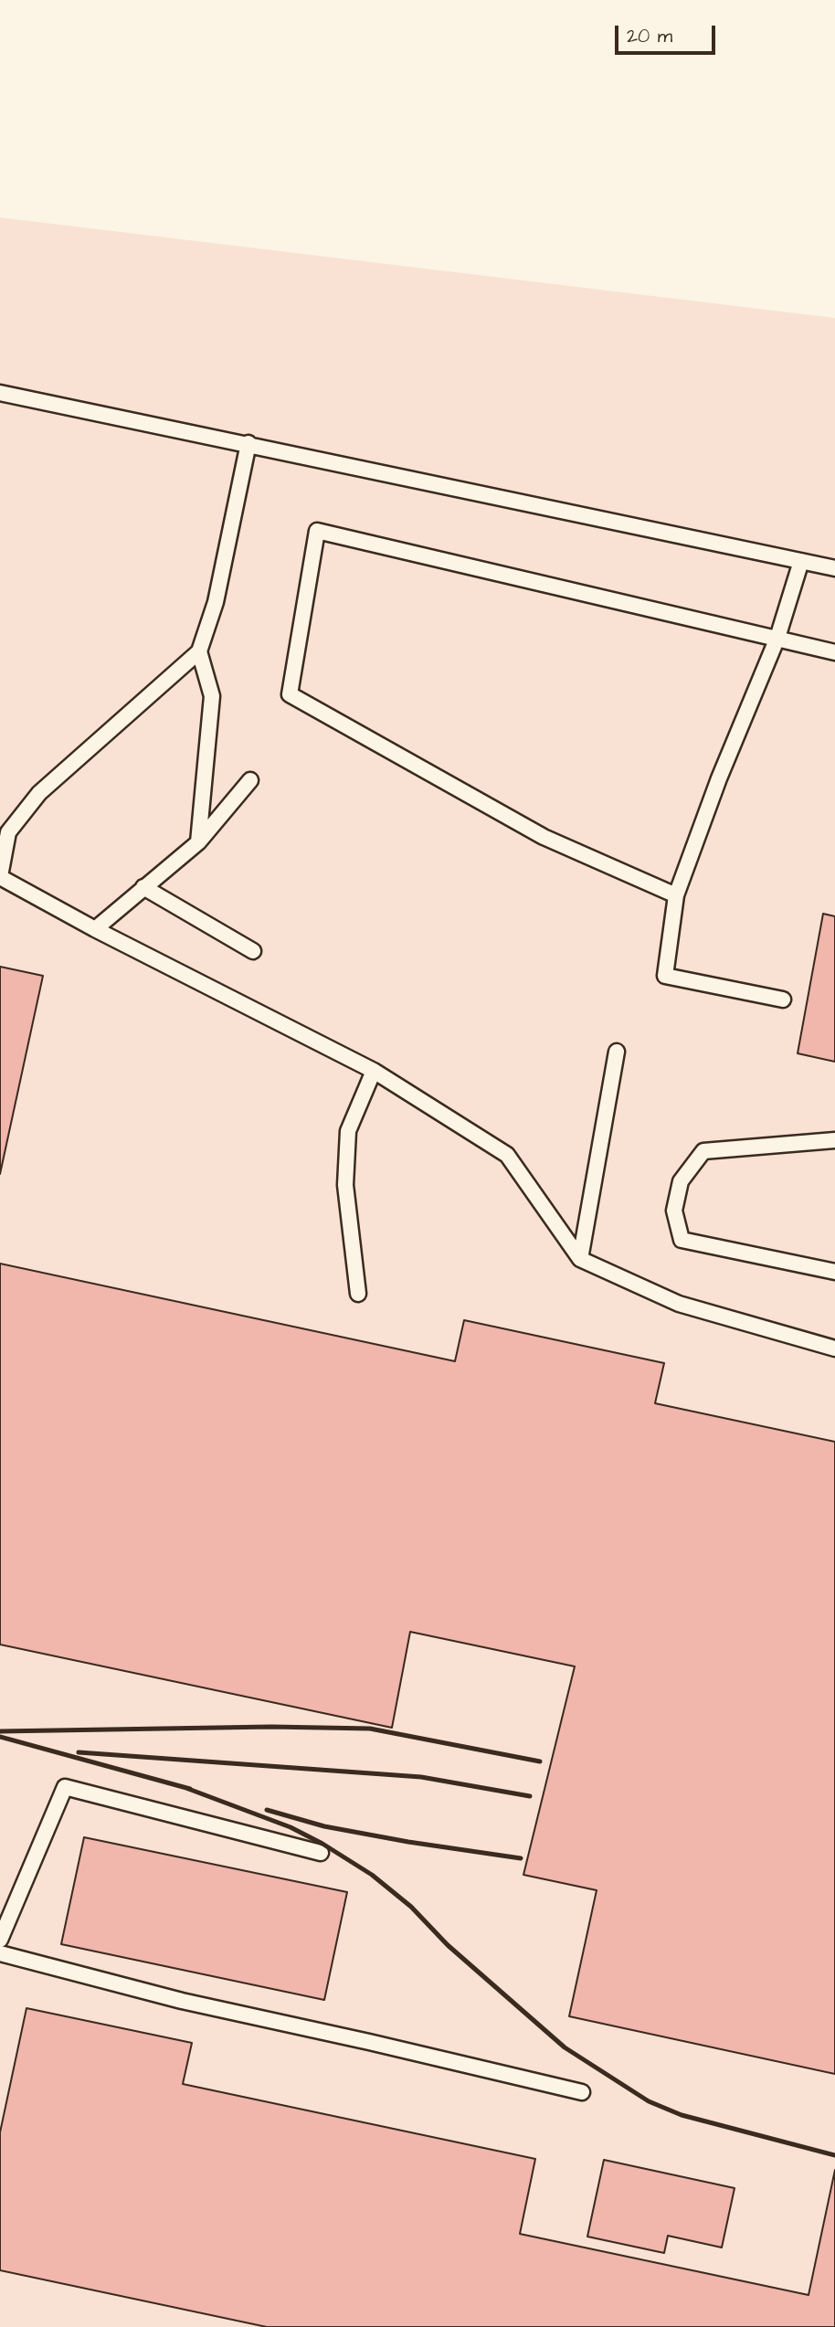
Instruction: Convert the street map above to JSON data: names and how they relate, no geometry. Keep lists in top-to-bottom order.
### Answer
{
  "scale_bar": "20 m"
}
